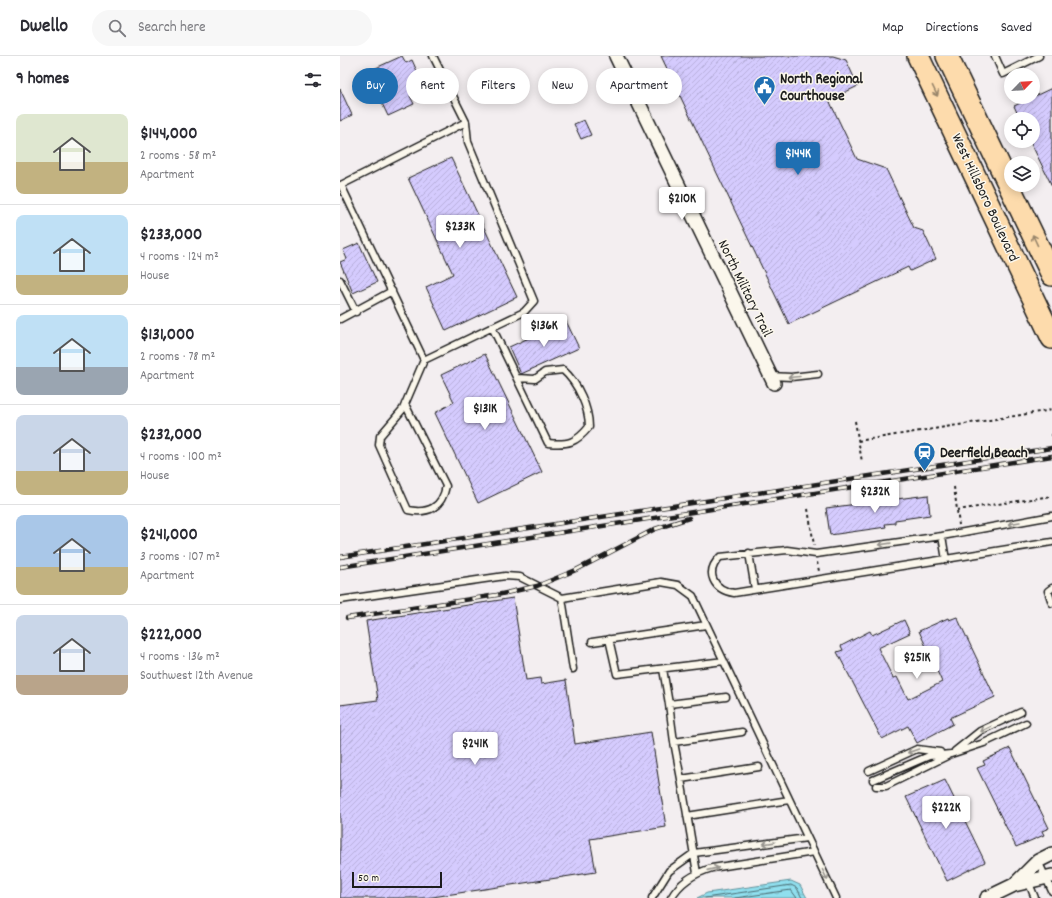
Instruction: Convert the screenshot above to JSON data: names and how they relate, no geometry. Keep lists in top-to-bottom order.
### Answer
{
  "streets": {
    "main road": ["West Hillsboro Boulevard"],
    "street": ["North Military Trail"]
  },
  "places": {
    "public building": ["North Regional Courthouse"],
    "station": ["Deerfield Beach"]
  },
  "scale_bar": "50 m",
  "north": "top right",
  "page": {
    "header": "Dwello",
    "search": "Search here",
    "nav": ["Map", "Directions", "Saved"],
    "heading": "9 homes",
    "chip": [
      "Buy",
      "Rent",
      "Filters",
      "New",
      "Apartment"
    ],
    "list": [
      {
        "name": "$144,000",
        "note": "2 rooms · 58 m² · Apartment"
      },
      {
        "name": "$233,000",
        "note": "4 rooms · 124 m² · House"
      },
      {
        "name": "$131,000",
        "note": "2 rooms · 78 m² · Apartment"
      },
      {
        "name": "$232,000",
        "note": "4 rooms · 100 m² · House"
      },
      {
        "name": "$241,000",
        "note": "3 rooms · 107 m² · Apartment"
      },
      {
        "name": "$222,000",
        "note": "4 rooms · 136 m² · Southwest 12th Avenue"
      }
    ],
    "price": [
      "$144K",
      "$210K",
      "$233K",
      "$136K",
      "$131K",
      "$232K",
      "$251K",
      "$241K",
      "$222K"
    ],
    "scale": "50 m"
  }
}
